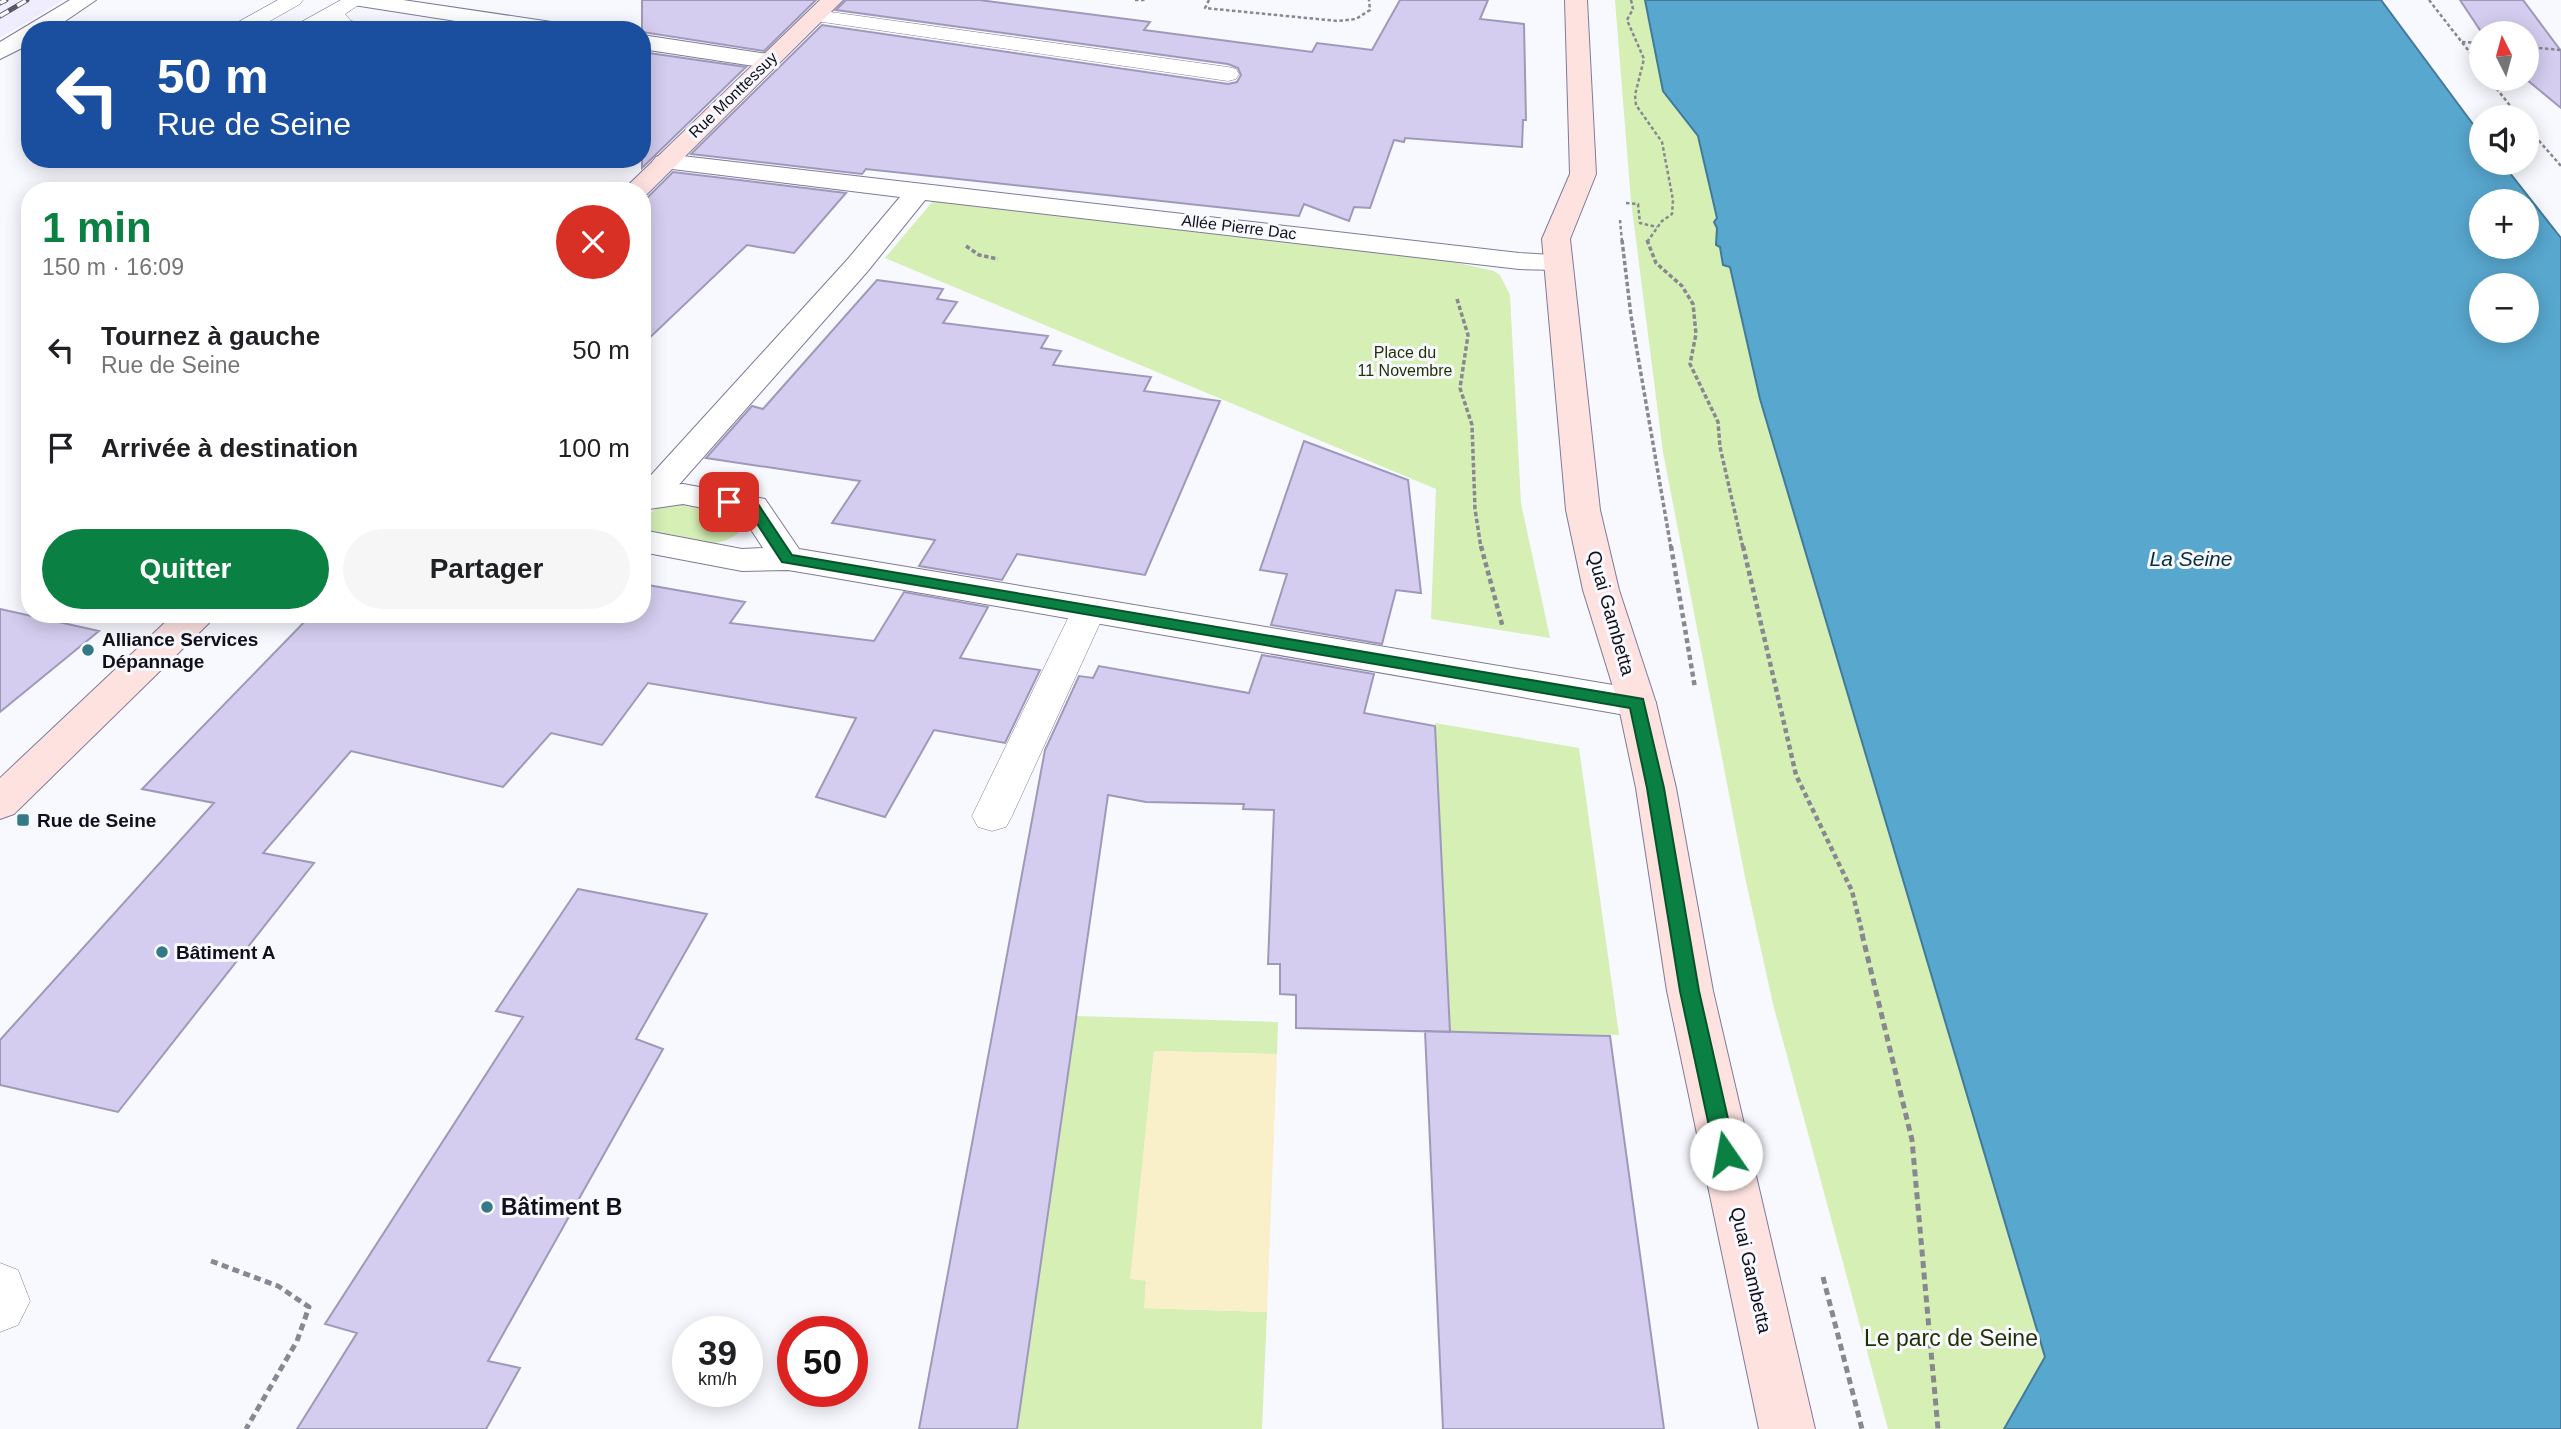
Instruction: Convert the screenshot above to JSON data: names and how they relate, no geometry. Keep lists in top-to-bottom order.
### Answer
{
  "streets": {
    "main road": ["Rue Monttessuy", "Quai Gambetta"],
    "street": ["Allée Pierre Dac"]
  },
  "crossings": [
    ["Rue Monttessuy", "Allée Pierre Dac"],
    ["Allée Pierre Dac", "Quai Gambetta"]
  ],
  "water": ["La Seine"],
  "parks": ["Place du 11 Novembre", "Le parc de Seine"],
  "places": {
    "other": ["Alliance Services Dépannage", "Bâtiment A", "Bâtiment B"],
    "transit": ["Rue de Seine"]
  },
  "north": "top",
  "page": {
    "map_buttons": ["+", "−"],
    "turn": ["50 m", "Rue de Seine"],
    "heading": ["1 min", "150 m · 16:09"],
    "list": [
      {
        "name": "Tournez à gauche",
        "note": "Rue de Seine",
        "value": "50 m"
      },
      {
        "name": "Arrivée à destination",
        "value": "100 m"
      }
    ],
    "buttons": ["Quitter", "Partager"],
    "speed": "39 km/h",
    "limit": "50"
  }
}
